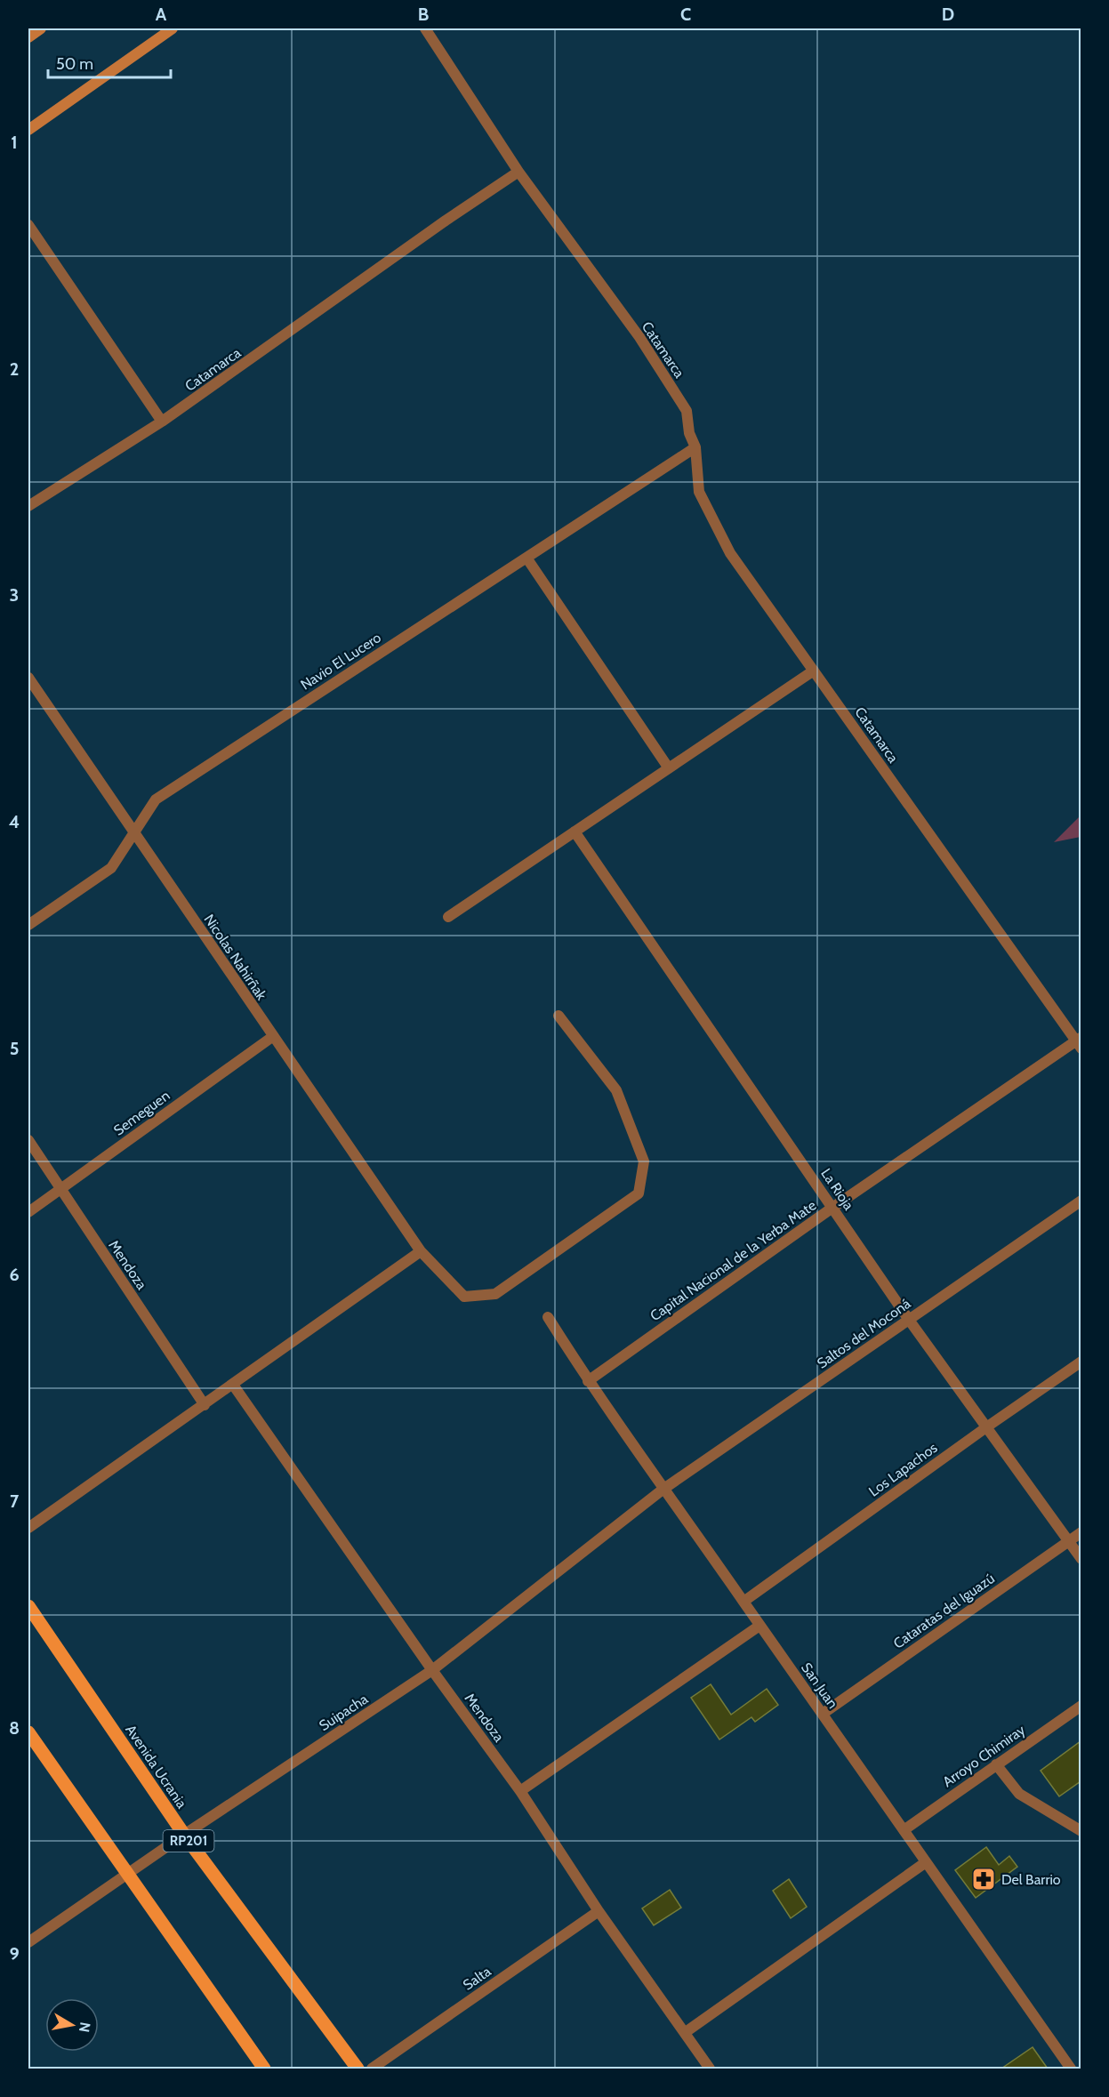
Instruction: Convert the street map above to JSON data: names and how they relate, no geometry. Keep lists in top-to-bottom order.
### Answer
{
  "streets": {
    "main road": ["Avenida Ucrania", "RP201"],
    "street": [
      "Catamarca",
      "Navio El Lucero",
      "Nicolas Nahirñak",
      "Semeguen",
      "La Rioja",
      "Capital Nacional de la Yerba Mate",
      "Mendoza",
      "Saltos del Moconá",
      "Los Lapachos",
      "Cataratas del Iguazú",
      "San Juan",
      "Suipacha",
      "Arroyo Chimiray",
      "Salta"
    ]
  },
  "crossings": [
    ["Catamarca", "Navio El Lucero"],
    ["Catamarca", "Capital Nacional de la Yerba Mate"],
    ["Navio El Lucero", "Nicolas Nahirñak"],
    ["Nicolas Nahirñak", "Semeguen"],
    ["Semeguen", "Mendoza"],
    ["La Rioja", "Capital Nacional de la Yerba Mate"],
    ["La Rioja", "Saltos del Moconá"],
    ["La Rioja", "Los Lapachos"],
    ["La Rioja", "Cataratas del Iguazú"],
    ["Capital Nacional de la Yerba Mate", "San Juan"],
    ["Mendoza", "Suipacha"],
    ["Mendoza", "Salta"],
    ["Saltos del Moconá", "San Juan"],
    ["Saltos del Moconá", "Suipacha"],
    ["Los Lapachos", "San Juan"],
    ["Cataratas del Iguazú", "San Juan"],
    ["San Juan", "Suipacha"],
    ["San Juan", "Arroyo Chimiray"],
    ["Suipacha", "Avenida Ucrania"]
  ],
  "places": {
    "pharmacy": ["Del Barrio"]
  },
  "scale_bar": "50 m",
  "north": "right",
  "grid": {
    "columns": [
      "A",
      "B",
      "C",
      "D"
    ],
    "rows": [
      "1",
      "2",
      "3",
      "4",
      "5",
      "6",
      "7",
      "8",
      "9"
    ]
  }
}
